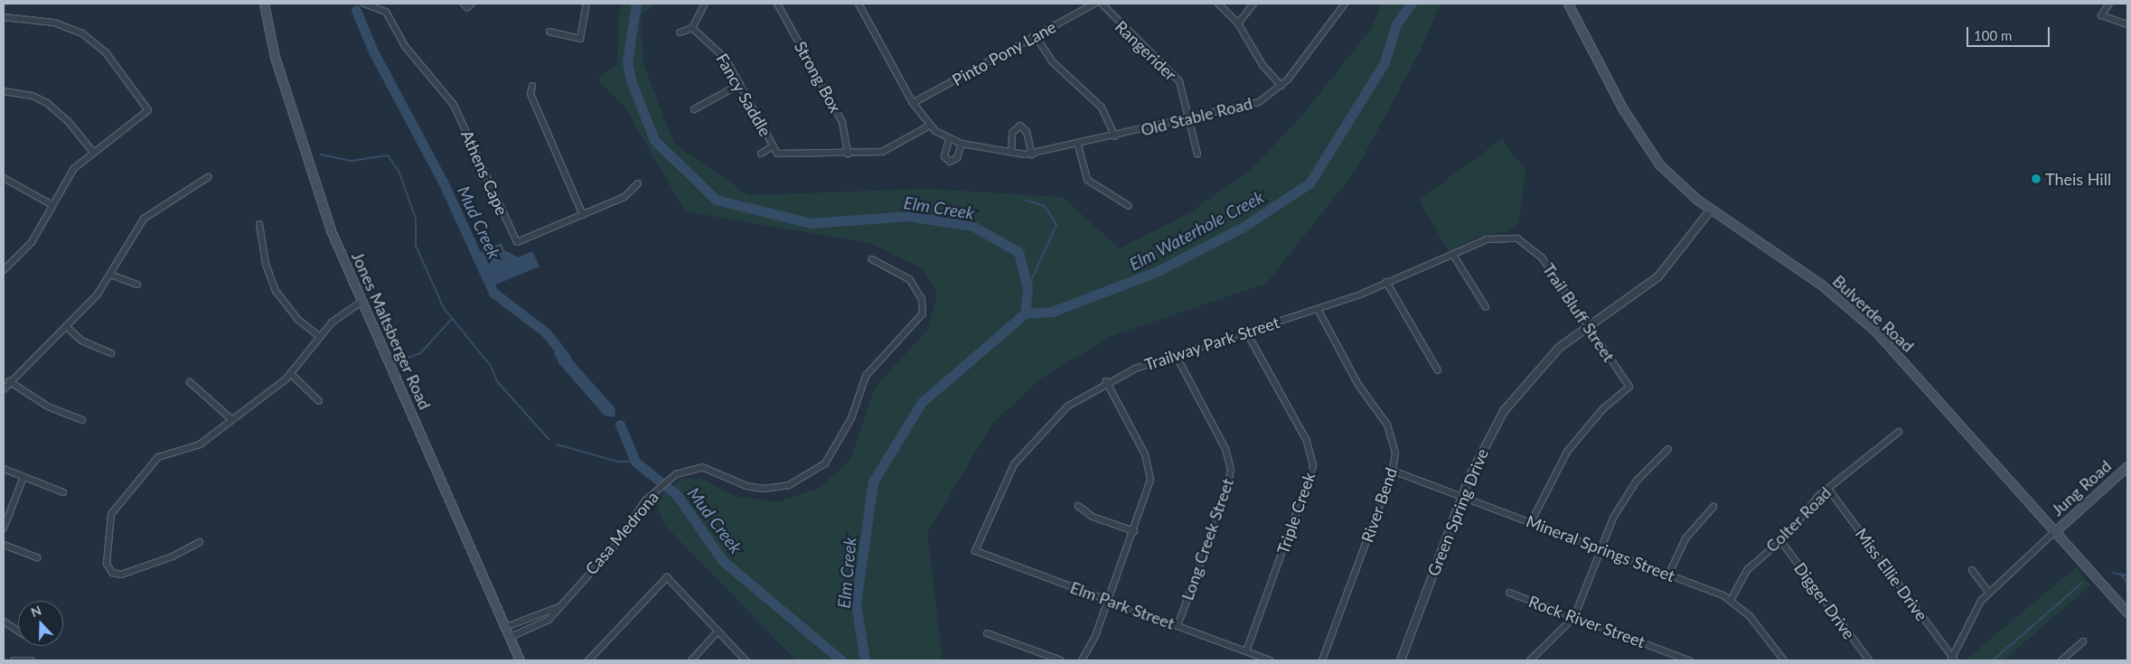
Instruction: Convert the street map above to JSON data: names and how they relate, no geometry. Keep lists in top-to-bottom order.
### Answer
{
  "streets": {
    "main road": ["Bulverde Road", "Jones Maltsberger Road", "Jung Road"],
    "street": [
      "Rangerider",
      "Pinto Pony Lane",
      "Strong Box",
      "Fancy Saddle",
      "Old Stable Road",
      "Athens Cape",
      "Trail Bluff Street",
      "Trailway Park Street",
      "River Bend",
      "Green Spring Drive",
      "Triple Creek",
      "Colter Road",
      "Casa Medrona",
      "Long Creek Street",
      "Mineral Springs Street",
      "Miss Ellie Drive",
      "Digger Drive",
      "Elm Park Street",
      "Rock River Street"
    ]
  },
  "crossings": [
    ["Rangerider", "Old Stable Road"],
    ["Pinto Pony Lane", "Old Stable Road"],
    ["Strong Box", "Fancy Saddle"],
    ["Trail Bluff Street", "Trailway Park Street"],
    ["Trail Bluff Street", "Green Spring Drive"],
    ["Trail Bluff Street", "Mineral Springs Street"],
    ["Bulverde Road", "Jung Road"],
    ["Bulverde Road", "Green Spring Drive"],
    ["Jones Maltsberger Road", "Casa Medrona"],
    ["Trailway Park Street", "River Bend"],
    ["Trailway Park Street", "Triple Creek"],
    ["Trailway Park Street", "Long Creek Street"],
    ["Trailway Park Street", "Elm Park Street"],
    ["River Bend", "Mineral Springs Street"],
    ["Green Spring Drive", "Mineral Springs Street"],
    ["Triple Creek", "Elm Park Street"],
    ["Colter Road", "Mineral Springs Street"],
    ["Colter Road", "Miss Ellie Drive"],
    ["Colter Road", "Digger Drive"],
    ["Long Creek Street", "Elm Park Street"]
  ],
  "water": ["Elm Creek", "Mud Creek", "Elm Waterhole Creek"],
  "places": ["Theis Hill"],
  "scale_bar": "100 m",
  "north": "top"
}
